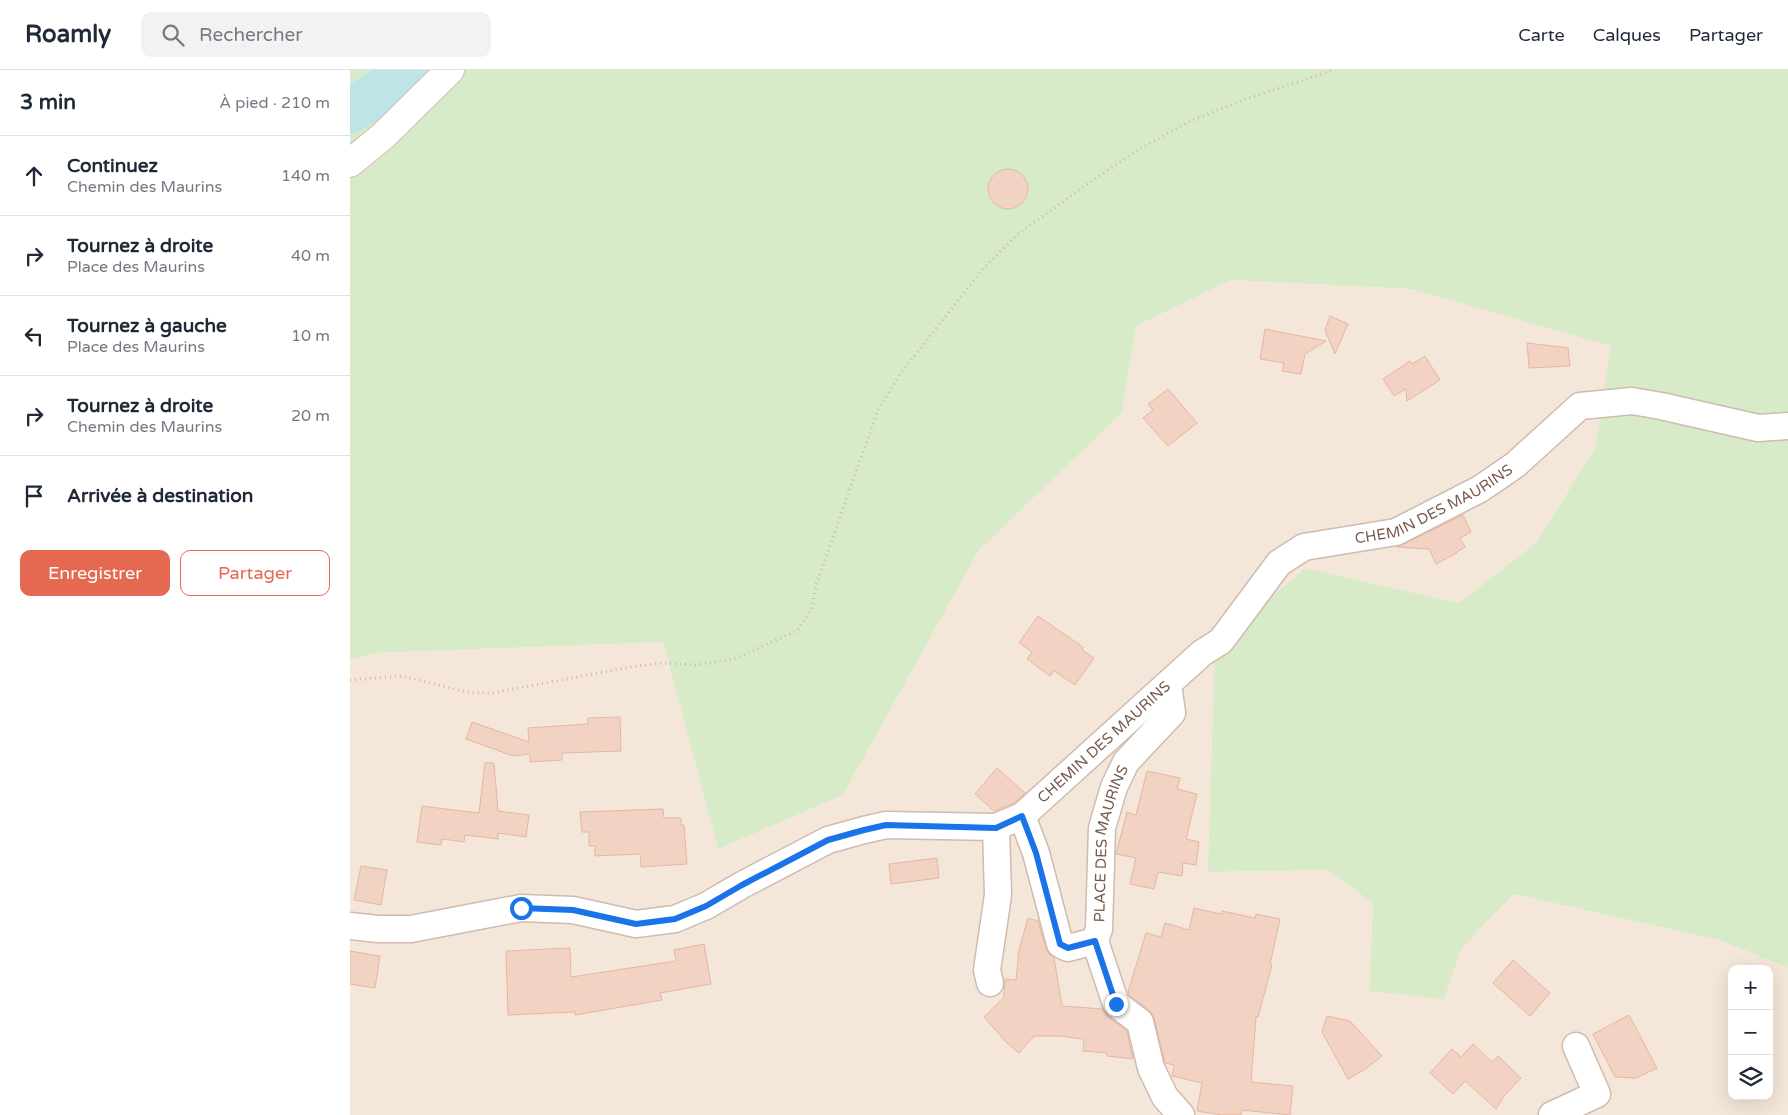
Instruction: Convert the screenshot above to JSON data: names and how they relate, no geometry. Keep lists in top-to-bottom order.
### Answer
{
  "streets": {
    "street": ["CHEMIN DES MAURINS", "PLACE DES MAURINS"]
  },
  "crossings": [
    ["CHEMIN DES MAURINS", "PLACE DES MAURINS"]
  ],
  "page": {
    "header": "Roamly",
    "search": "Rechercher",
    "nav": ["Carte", "Calques", "Partager"],
    "heading": ["3 min", "À pied · 210 m"],
    "list": [
      ["Continuez", "Chemin des Maurins", "140 m"],
      ["Tournez à droite", "Place des Maurins", "40 m"],
      ["Tournez à gauche", "Place des Maurins", "10 m"],
      ["Tournez à droite", "Chemin des Maurins", "20 m"],
      "Arrivée à destination"
    ],
    "buttons": ["Enregistrer", "Partager"],
    "map_buttons": ["+", "−"]
  }
}
